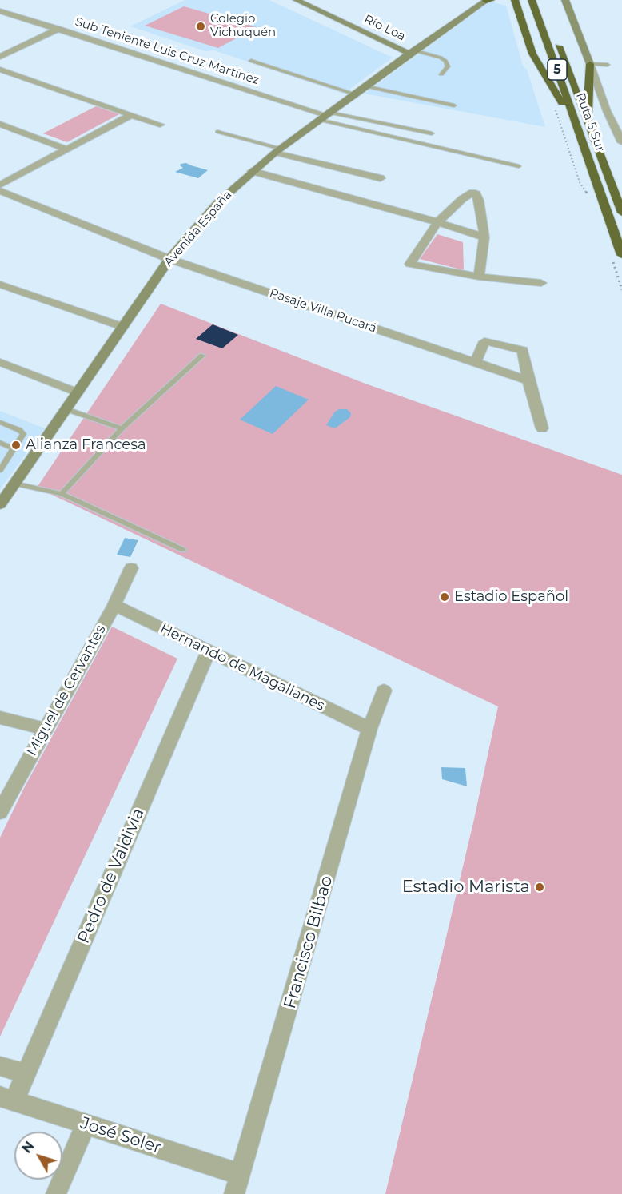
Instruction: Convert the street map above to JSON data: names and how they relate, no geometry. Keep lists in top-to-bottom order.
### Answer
{
  "streets": {
    "highway": ["5", "Ruta 5 Sur"],
    "main road": ["Río Loa", "Avenida España"],
    "street": [
      "Sub Teniente Luis Cruz Martínez",
      "Pasaje Villa Pucará",
      "Hernando de Magallanes",
      "Miguel de Cervantes",
      "Pedro de Valdivia",
      "Francisco Bilbao",
      "José Soler"
    ]
  },
  "crossings": [
    ["Río Loa", "Avenida España"],
    ["Sub Teniente Luis Cruz Martínez", "Avenida España"],
    ["Avenida España", "Pasaje Villa Pucará"],
    ["Hernando de Magallanes", "Miguel de Cervantes"],
    ["Hernando de Magallanes", "Pedro de Valdivia"],
    ["Hernando de Magallanes", "Francisco Bilbao"],
    ["Pedro de Valdivia", "José Soler"],
    ["Francisco Bilbao", "José Soler"]
  ],
  "places": [
    "Colegio Vichuquén",
    "Alianza Francesa",
    "Estadio Español",
    "Estadio Marista"
  ],
  "north": "top left"
}
